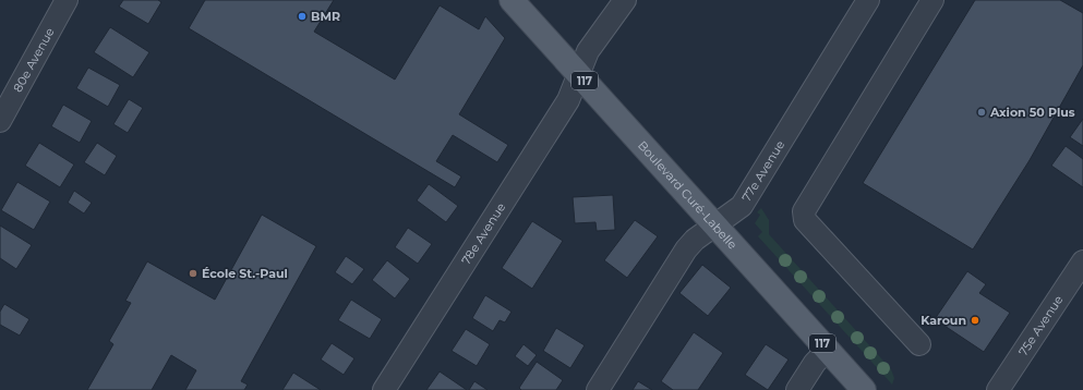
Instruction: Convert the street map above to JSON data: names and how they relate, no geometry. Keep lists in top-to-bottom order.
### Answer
{
  "streets": {
    "main road": ["117", "Boulevard Curé-Labelle"],
    "street": [
      "80e Avenue",
      "77e Avenue",
      "78e Avenue",
      "75e Avenue"
    ]
  },
  "crossings": [
    ["77e Avenue", "Boulevard Curé-Labelle"],
    ["Boulevard Curé-Labelle", "78e Avenue"]
  ],
  "places": [
    "BMR",
    "Axion 50 Plus",
    "École St.-Paul",
    "Karoun"
  ]
}
